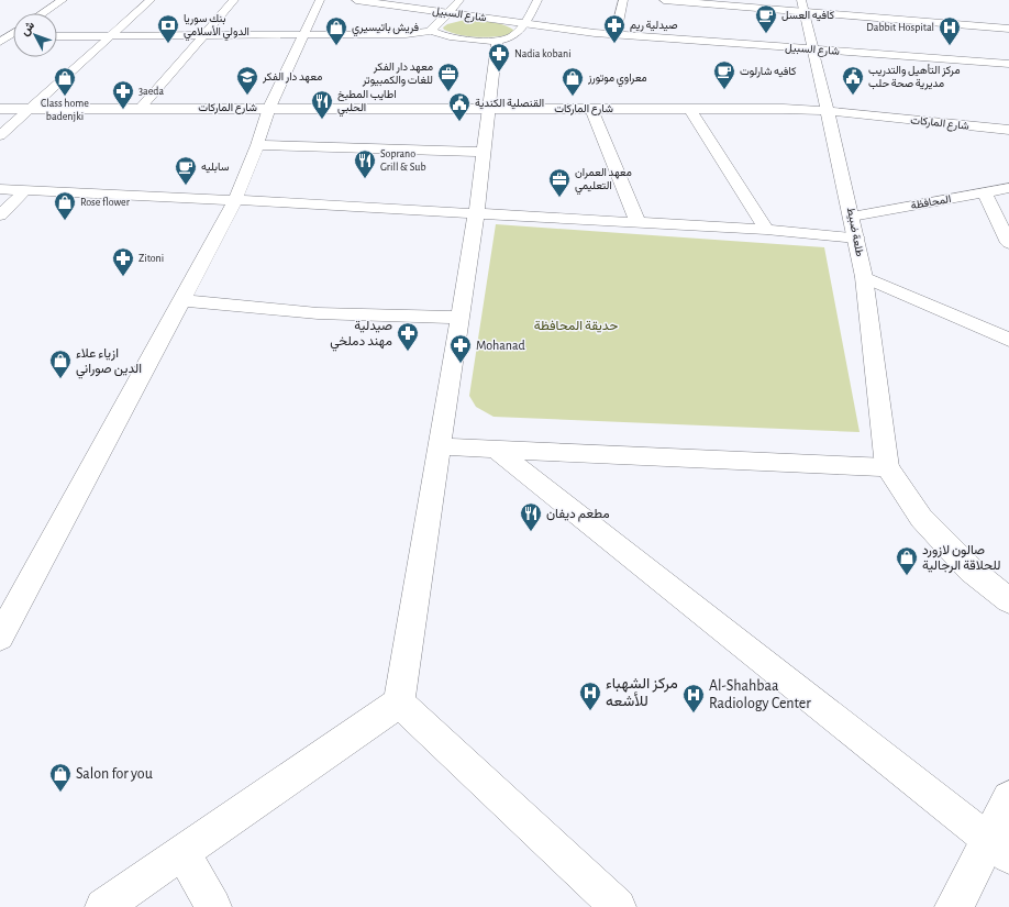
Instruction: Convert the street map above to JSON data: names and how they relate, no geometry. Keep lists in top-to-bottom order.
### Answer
{
  "streets": {
    "street": [
      "شارع السبيل",
      "شارع الماركات",
      "المحافظة",
      "طلعة ضبيط"
    ]
  },
  "crossings": [
    ["شارع السبيل", "طلعة ضبيط"],
    ["شارع الماركات", "طلعة ضبيط"],
    ["المحافظة", "طلعة ضبيط"]
  ],
  "parks": ["حديقة المحافظة"],
  "places": {
    "cafe": ["كافيه العسل", "كافيه شارلوت", "سابليه"],
    "bank": ["بنك سوريا الدولي الأسلامي"],
    "pharmacy": [
      "صيدلية ريم",
      "Nadia kobani",
      "3aeda",
      "Zitoni",
      "صيدلية مهند دملخي",
      "Mohanad"
    ],
    "shop": [
      "فريش باتيسيري",
      "Class home badenjki",
      "معراوي موتورز",
      "Rose flower",
      "ازياء علاء الدين صوراني",
      "صالون لازورد للحلاقة الرجالية",
      "Salon for you"
    ],
    "hospital": ["Dabbit Hospital", "مركز الشهباء للأشعه", "Al-Shahbaa Radiology Center"],
    "office": ["معهد دار الفكر للغات والكمبيوتر", "معهد العمران التعليمي"],
    "school or university": ["معهد دار الفكر"],
    "public building": ["مركز التأهيل والتدريب مديرية صحة حلب", "القنصلية الكندية"],
    "restaurant": ["اطايب المطبخ الحلبي", "Soprano Grill & Sub", "مطعم ديفان"]
  },
  "north": "top left"
}
